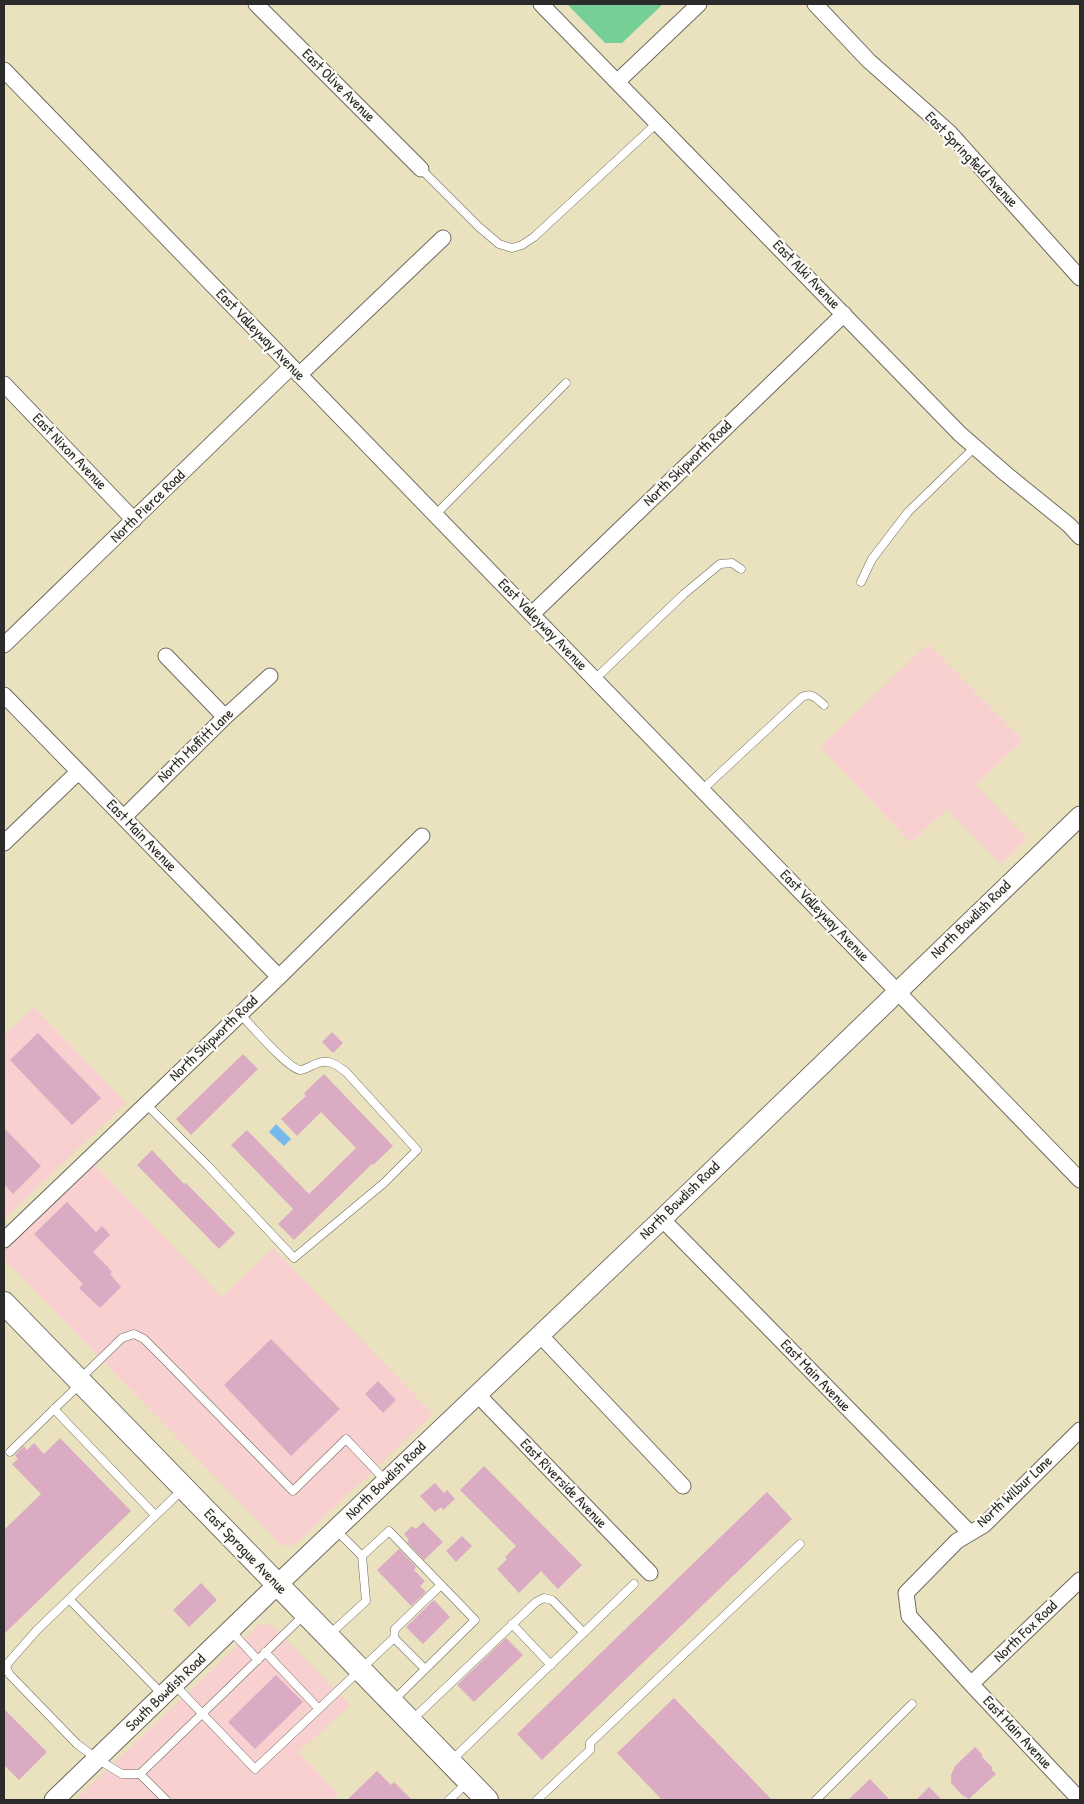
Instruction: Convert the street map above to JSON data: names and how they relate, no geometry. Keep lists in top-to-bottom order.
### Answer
{
  "streets": {
    "main road": ["East Sprague Avenue"],
    "street": [
      "East Olive Avenue",
      "East Springfield Avenue",
      "East Alki Avenue",
      "East Valleyway Avenue",
      "East Nixon Avenue",
      "North Skipworth Road",
      "North Pierce Road",
      "North Moffitt Lane",
      "East Main Avenue",
      "North Bowdish Road",
      "East Riverside Avenue",
      "North Wilbur Lane",
      "North Fox Road",
      "South Bowdish Road"
    ]
  },
  "crossings": [
    ["East Alki Avenue", "North Skipworth Road"],
    ["East Valleyway Avenue", "North Skipworth Road"],
    ["East Valleyway Avenue", "North Pierce Road"],
    ["East Valleyway Avenue", "North Bowdish Road"],
    ["East Nixon Avenue", "North Pierce Road"],
    ["North Skipworth Road", "East Main Avenue"],
    ["North Moffitt Lane", "East Main Avenue"],
    ["East Main Avenue", "North Bowdish Road"],
    ["East Main Avenue", "North Wilbur Lane"],
    ["East Main Avenue", "North Fox Road"],
    ["North Bowdish Road", "East Riverside Avenue"],
    ["North Bowdish Road", "East Sprague Avenue"],
    ["North Bowdish Road", "South Bowdish Road"],
    ["East Sprague Avenue", "South Bowdish Road"]
  ]
}
